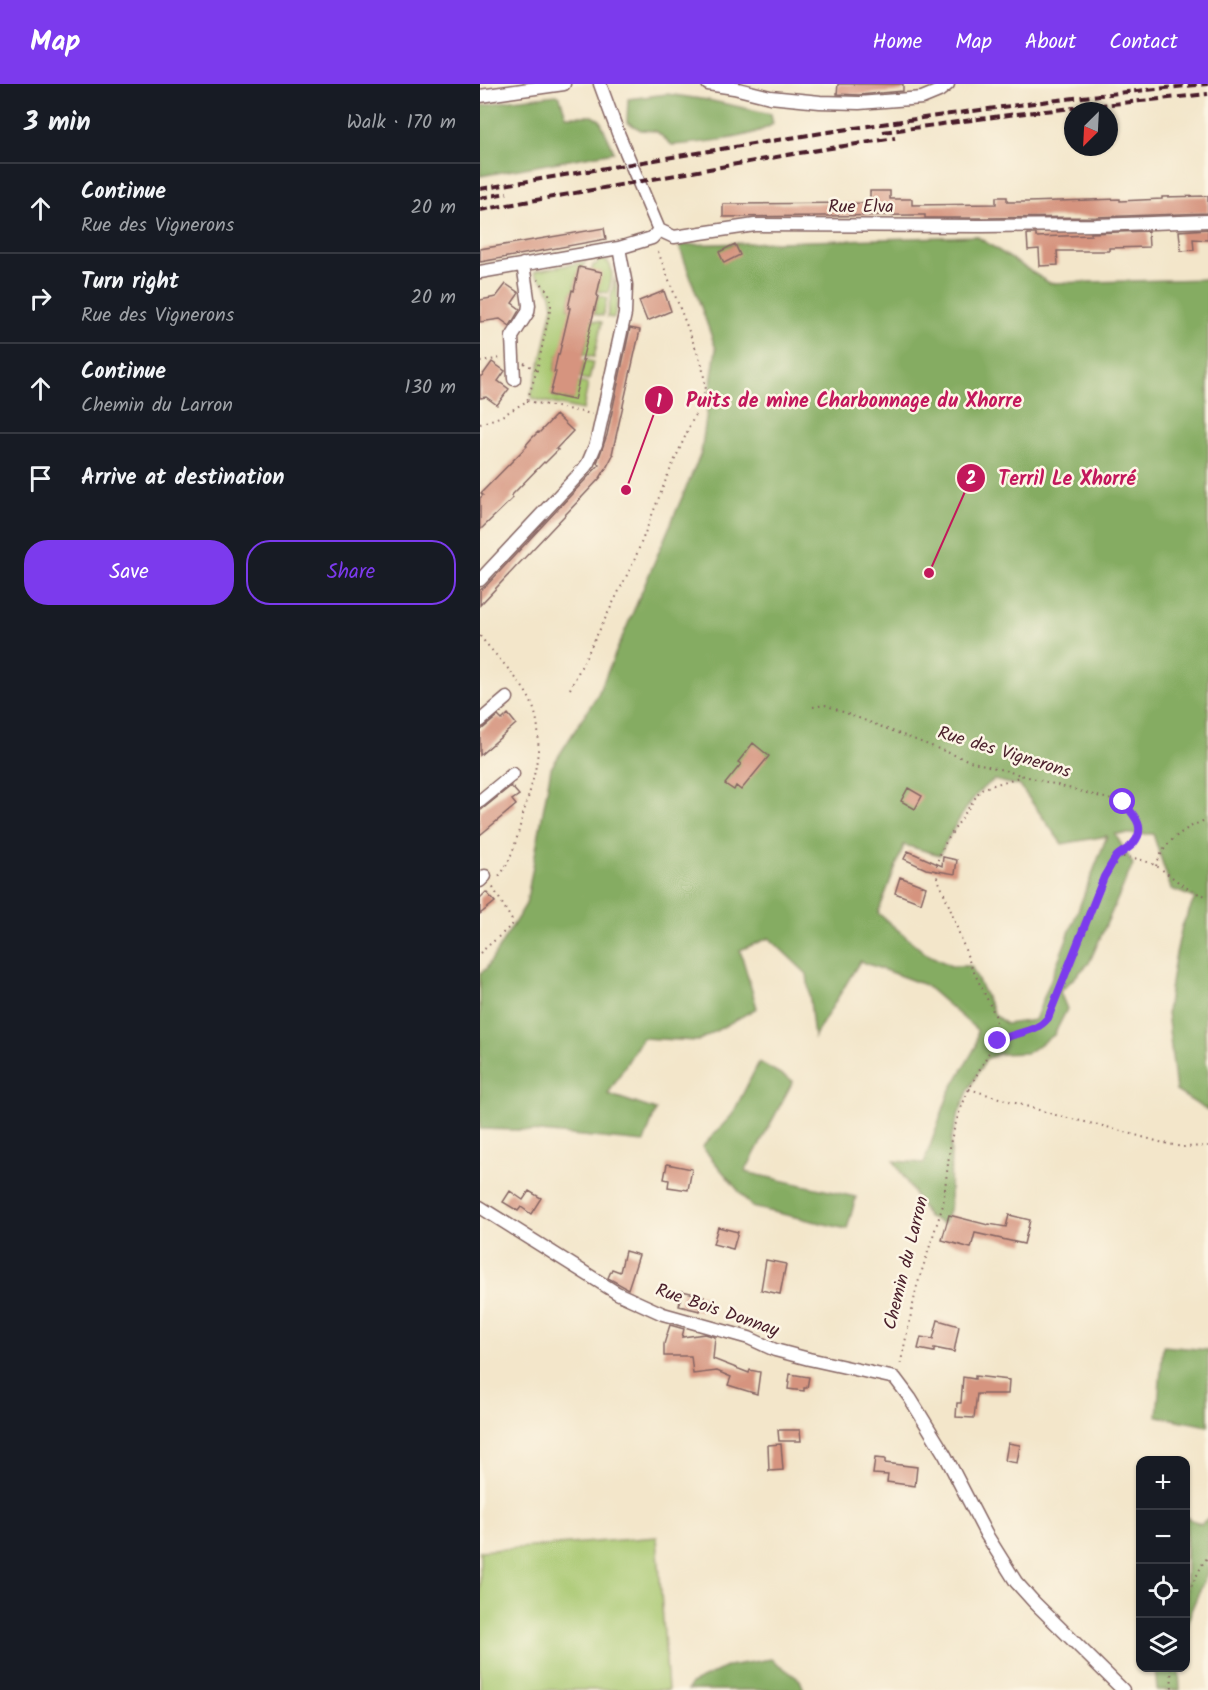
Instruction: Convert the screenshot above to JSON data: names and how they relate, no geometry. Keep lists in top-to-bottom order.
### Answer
{
  "streets": {
    "street": ["Rue Elva", "Rue Bois Donnay"],
    "path": ["Rue des Vignerons", "Chemin du Larron"]
  },
  "crossings": [
    ["Chemin du Larron", "Rue Bois Donnay"]
  ],
  "places": ["Puits de mine Charbonnage du Xhorre", "Terril Le Xhorré"],
  "north": "bottom left",
  "page": {
    "header": "Map",
    "nav": [
      "Home",
      "Map",
      "About",
      "Contact"
    ],
    "heading": ["3 min", "Walk · 170 m"],
    "list": [
      ["Continue", "Rue des Vignerons", "20 m"],
      ["Turn right", "Rue des Vignerons", "20 m"],
      ["Continue", "Chemin du Larron", "130 m"],
      "Arrive at destination"
    ],
    "buttons": ["Save", "Share"],
    "map_buttons": ["+", "−"]
  }
}
